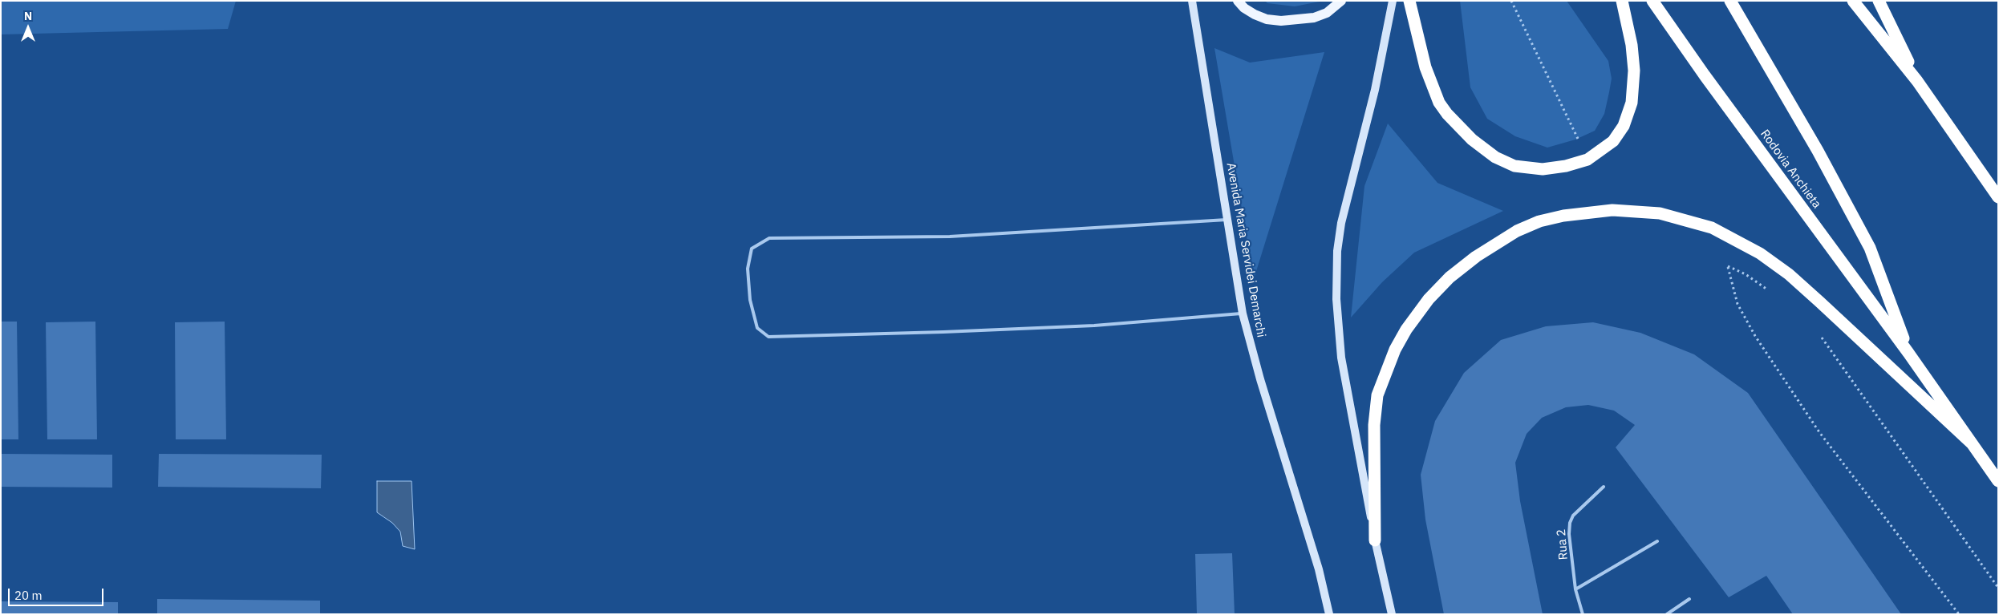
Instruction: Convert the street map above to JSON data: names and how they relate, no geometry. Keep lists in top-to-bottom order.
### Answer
{
  "streets": {
    "highway": ["Rodovia Anchieta"],
    "main road": ["Avenida Maria Servidei Demarchi"],
    "lane": ["Rua 2"]
  },
  "scale_bar": "20 m",
  "north": "top"
}
